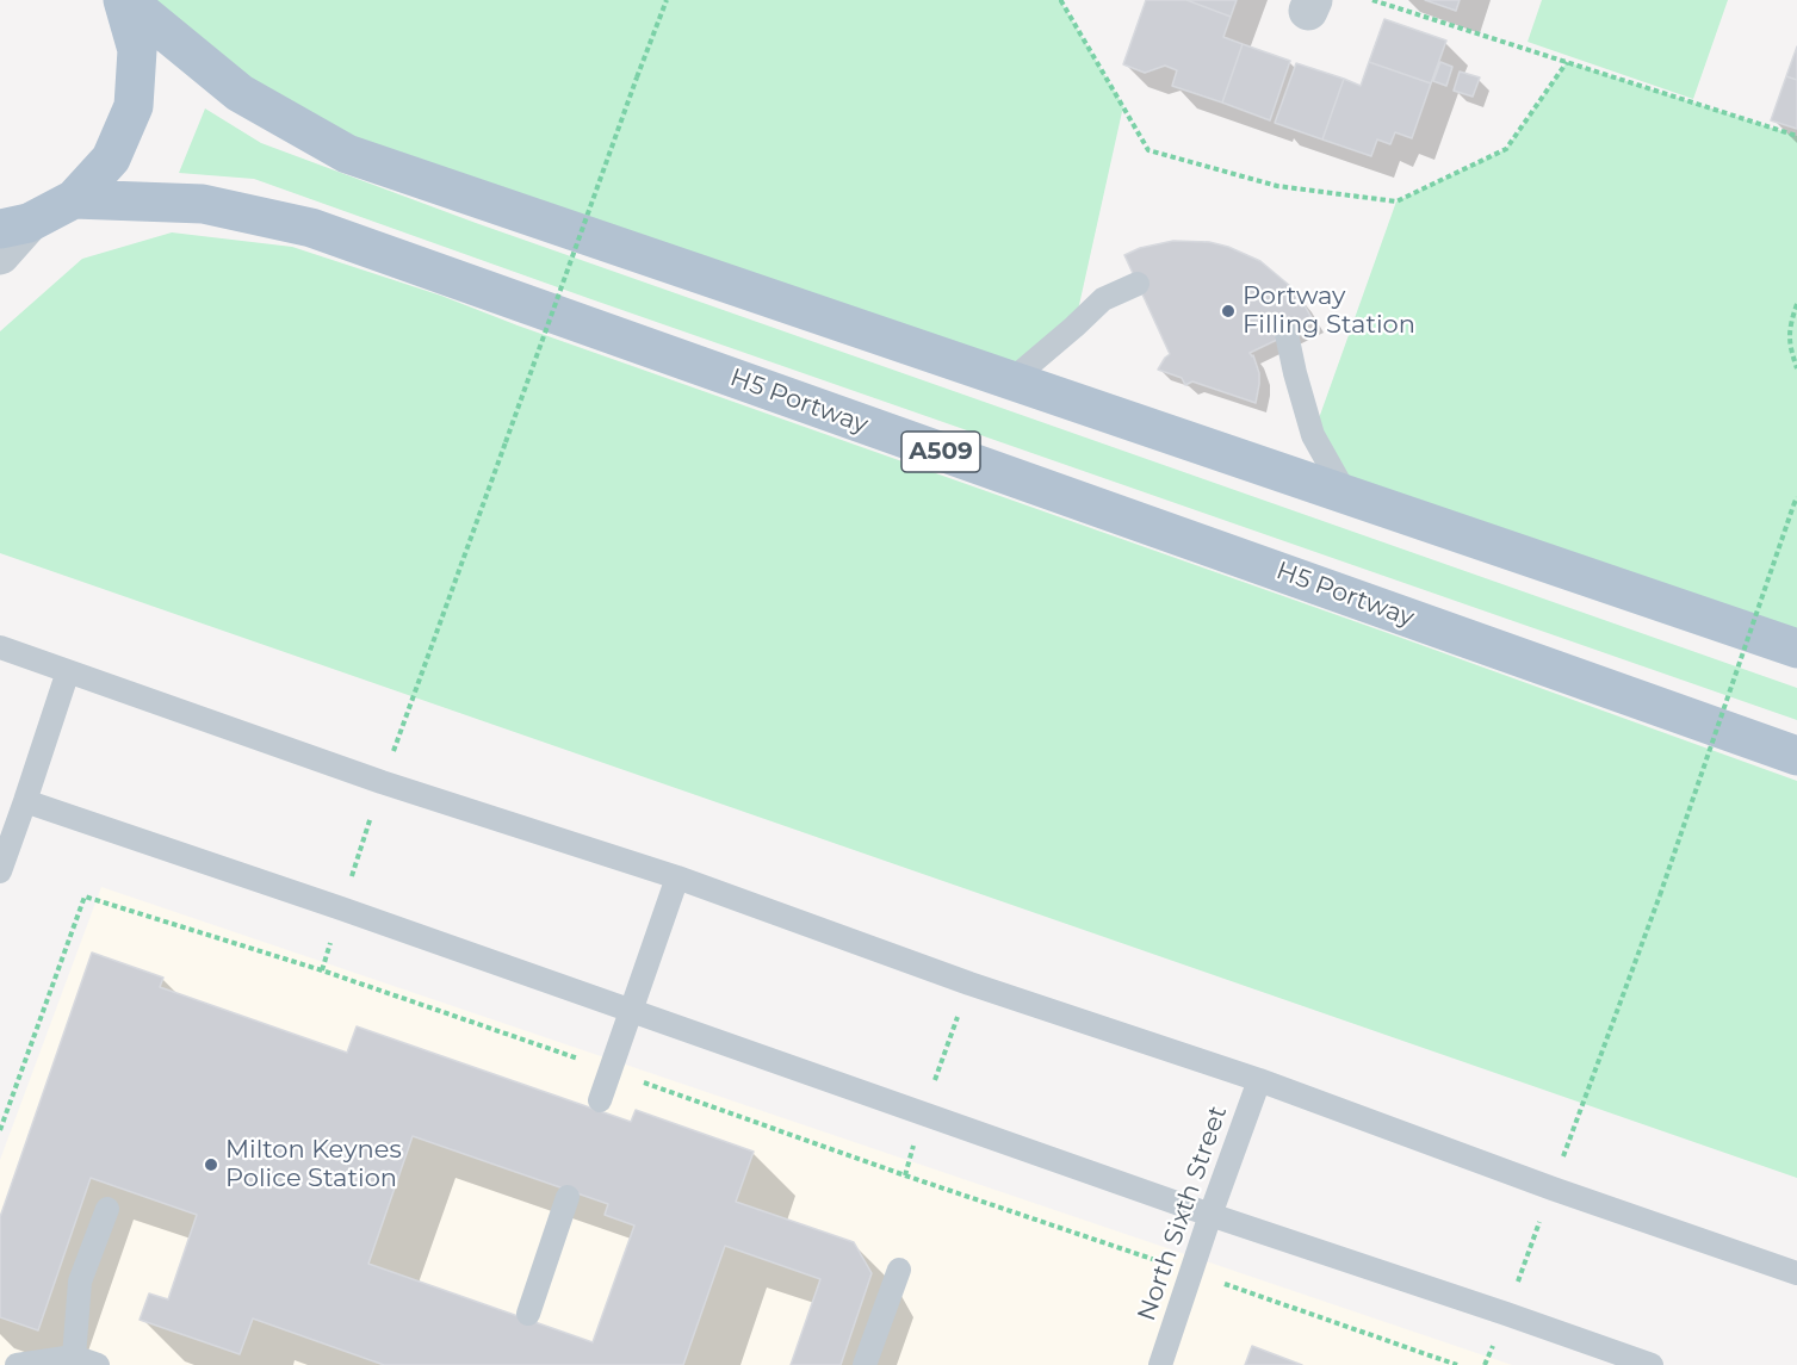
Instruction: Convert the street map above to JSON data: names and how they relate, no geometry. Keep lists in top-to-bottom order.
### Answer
{
  "streets": {
    "main road": ["H5 Portway", "A509"],
    "lane": ["North Sixth Street"]
  },
  "places": ["Portway Filling Station", "Milton Keynes Police Station"]
}
